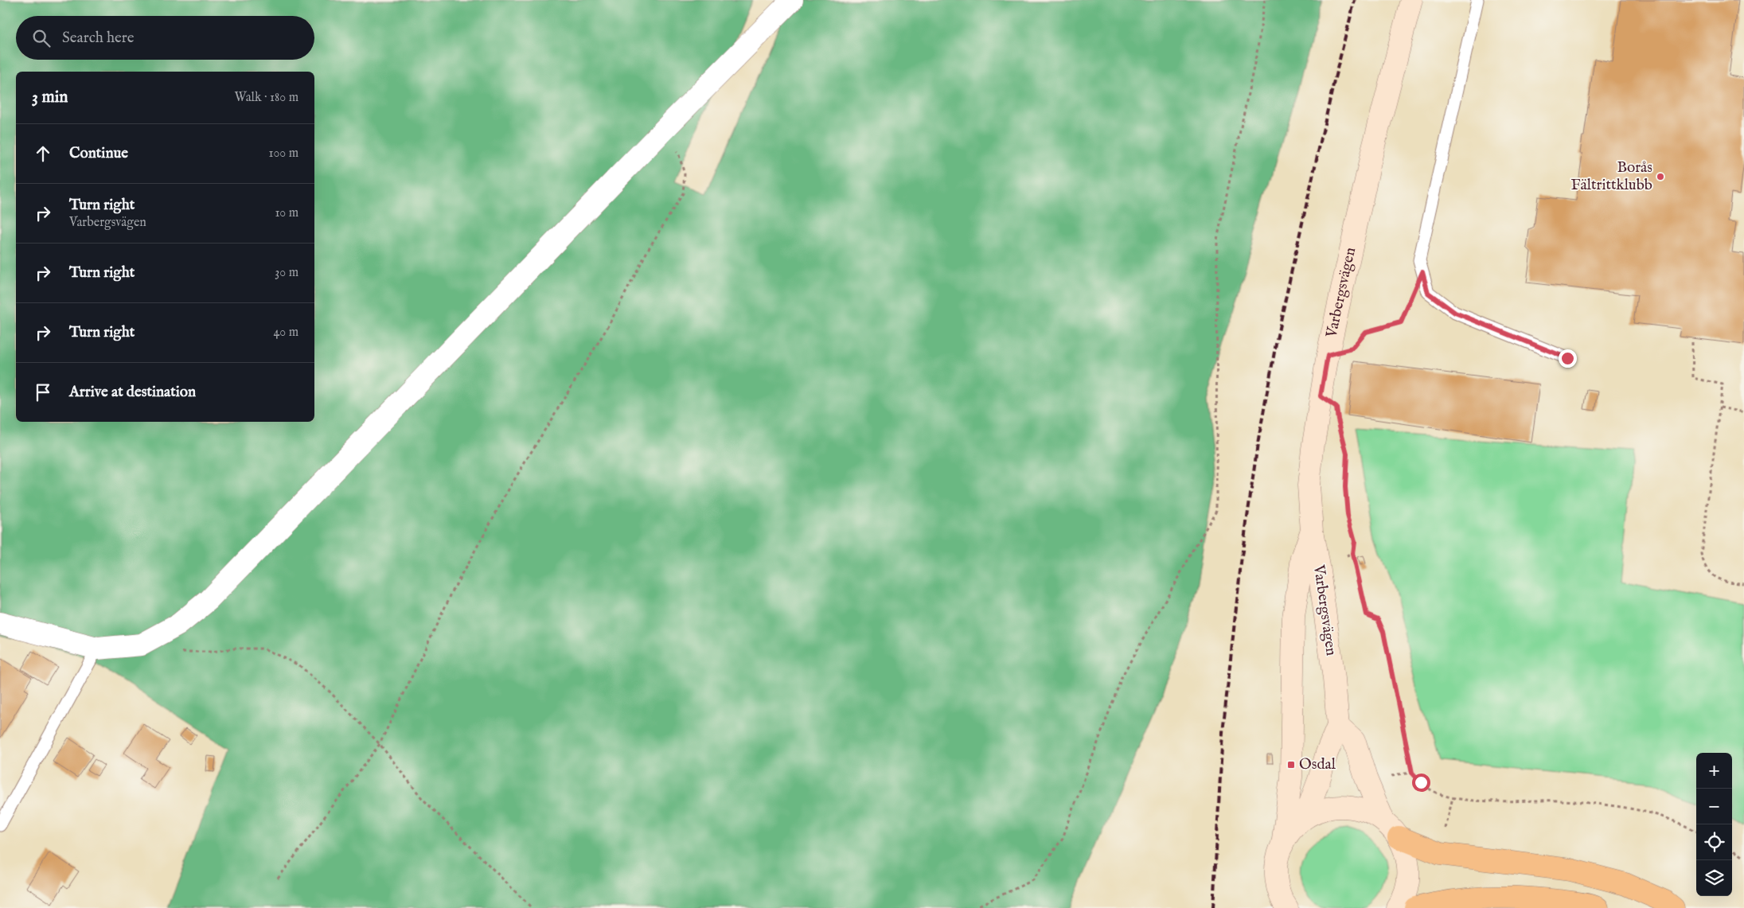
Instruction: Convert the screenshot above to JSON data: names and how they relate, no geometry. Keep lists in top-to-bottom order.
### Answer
{
  "streets": {
    "main road": ["Varbergsvägen"]
  },
  "places": {
    "other": ["Borås Fältrittklubb"],
    "transit": ["Osdal"]
  },
  "page": {
    "search": "Search here",
    "heading": ["3 min", "Walk · 180 m"],
    "list": [
      ["Continue", "100 m"],
      ["Turn right", "Varbergsvägen", "10 m"],
      ["Turn right", "30 m"],
      ["Turn right", "40 m"],
      "Arrive at destination"
    ],
    "map_buttons": ["+", "−"]
  }
}
